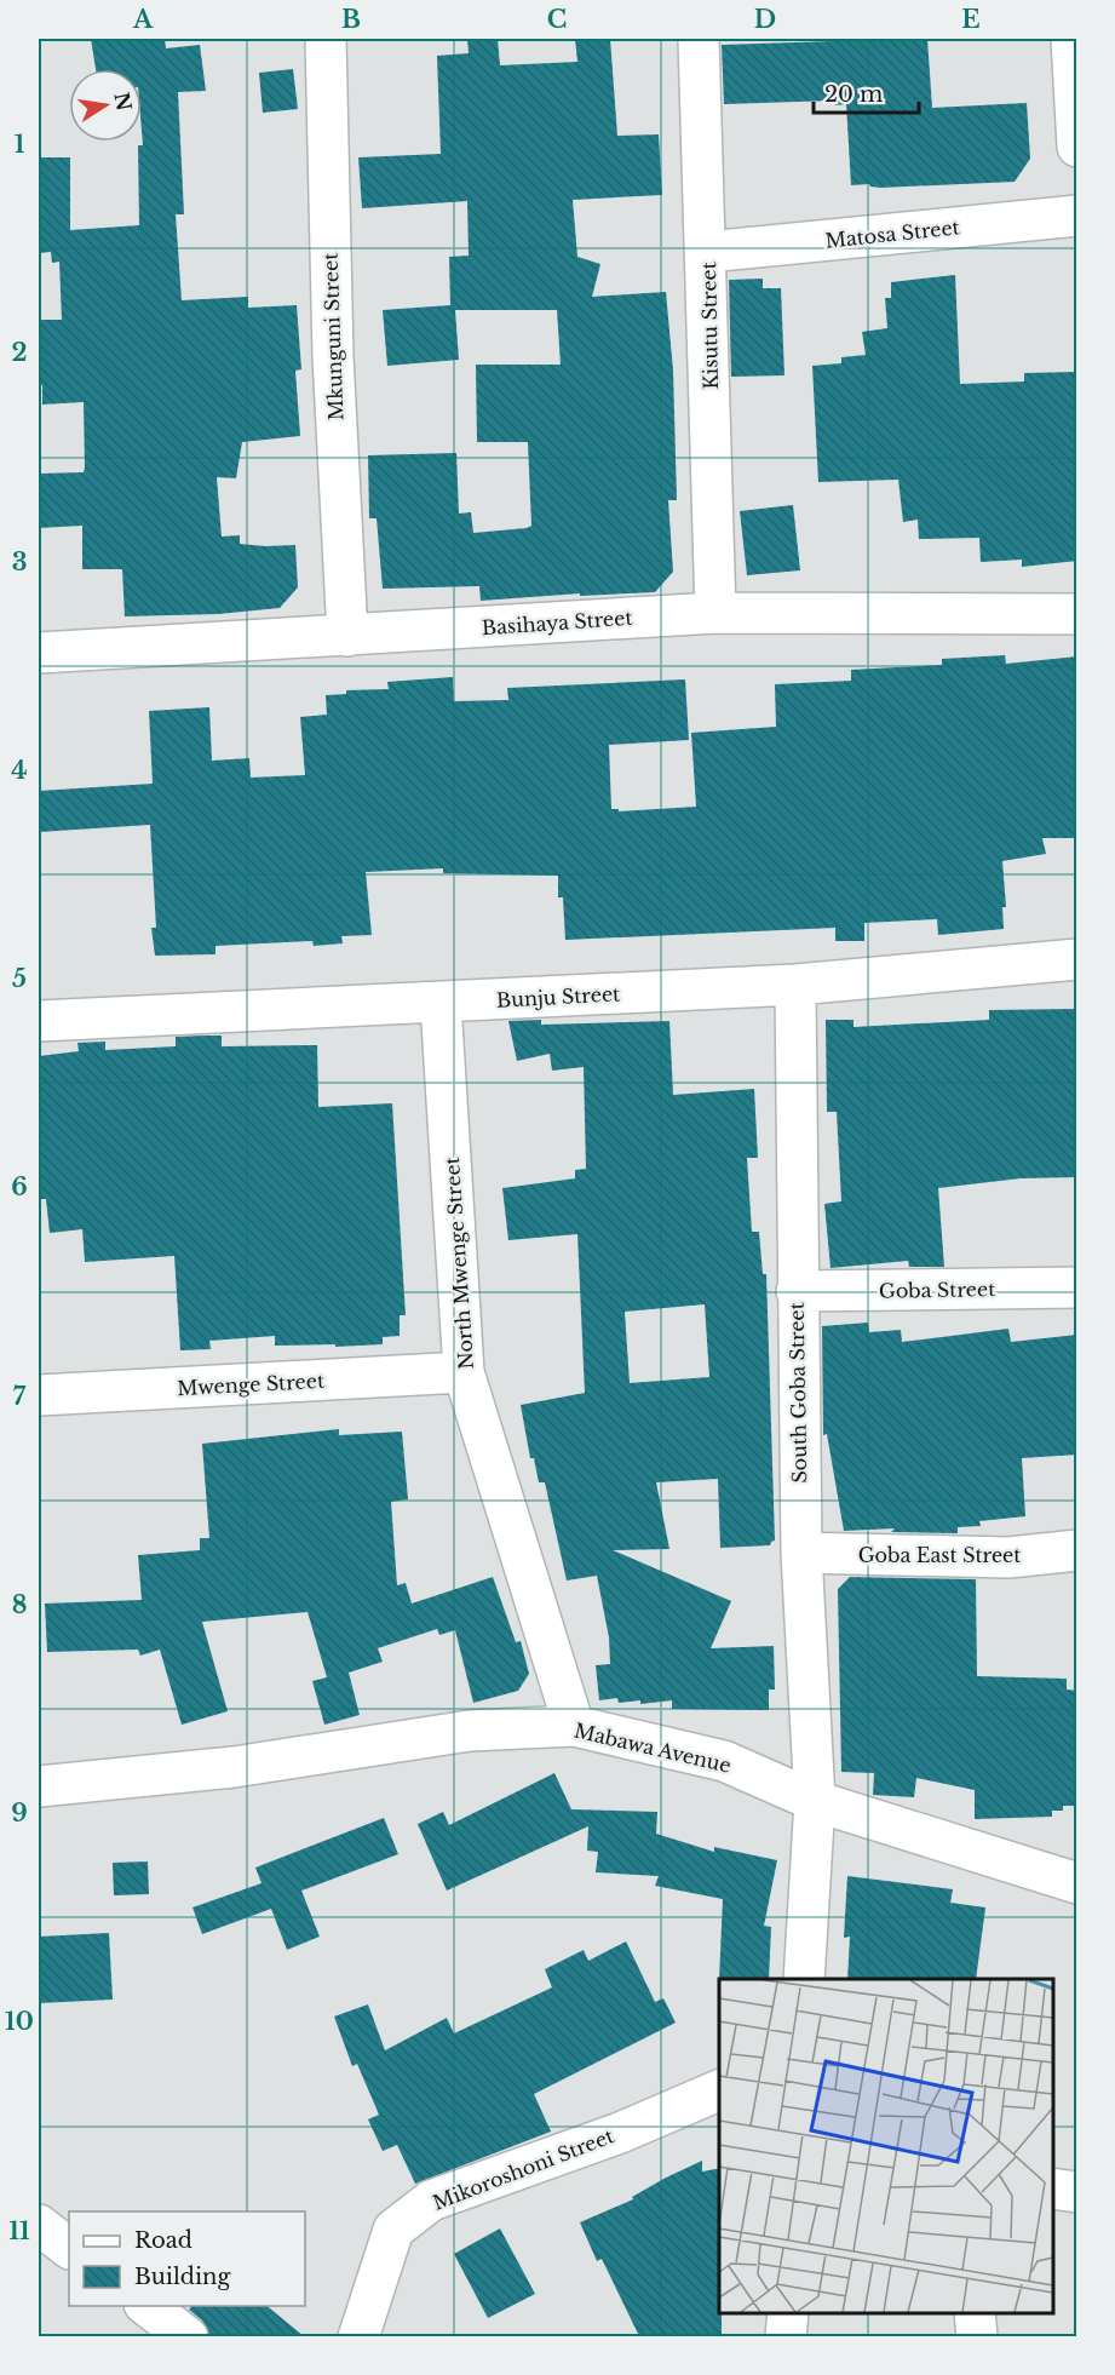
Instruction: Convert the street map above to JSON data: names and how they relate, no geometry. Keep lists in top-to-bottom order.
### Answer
{
  "streets": {
    "street": [
      "Matosa Street",
      "Kisutu Street",
      "Mkunguni Street",
      "Basihaya Street",
      "Bunju Street",
      "North Mwenge Street",
      "Goba Street",
      "Mwenge Street",
      "South Goba Street",
      "Goba East Street",
      "Mabawa Avenue",
      "Mikoroshoni Street"
    ]
  },
  "crossings": [
    ["Matosa Street", "Kisutu Street"],
    ["Kisutu Street", "Basihaya Street"],
    ["Mkunguni Street", "Basihaya Street"],
    ["Bunju Street", "North Mwenge Street"],
    ["Bunju Street", "South Goba Street"],
    ["North Mwenge Street", "Mwenge Street"],
    ["North Mwenge Street", "Mabawa Avenue"],
    ["Goba Street", "South Goba Street"],
    ["South Goba Street", "Goba East Street"],
    ["South Goba Street", "Mabawa Avenue"]
  ],
  "legend": ["Road", "Building"],
  "scale_bar": "20 m",
  "north": "right",
  "grid": {
    "columns": [
      "A",
      "B",
      "C",
      "D",
      "E"
    ],
    "rows": [
      "1",
      "2",
      "3",
      "4",
      "5",
      "6",
      "7",
      "8",
      "9",
      "10",
      "11"
    ]
  }
}
